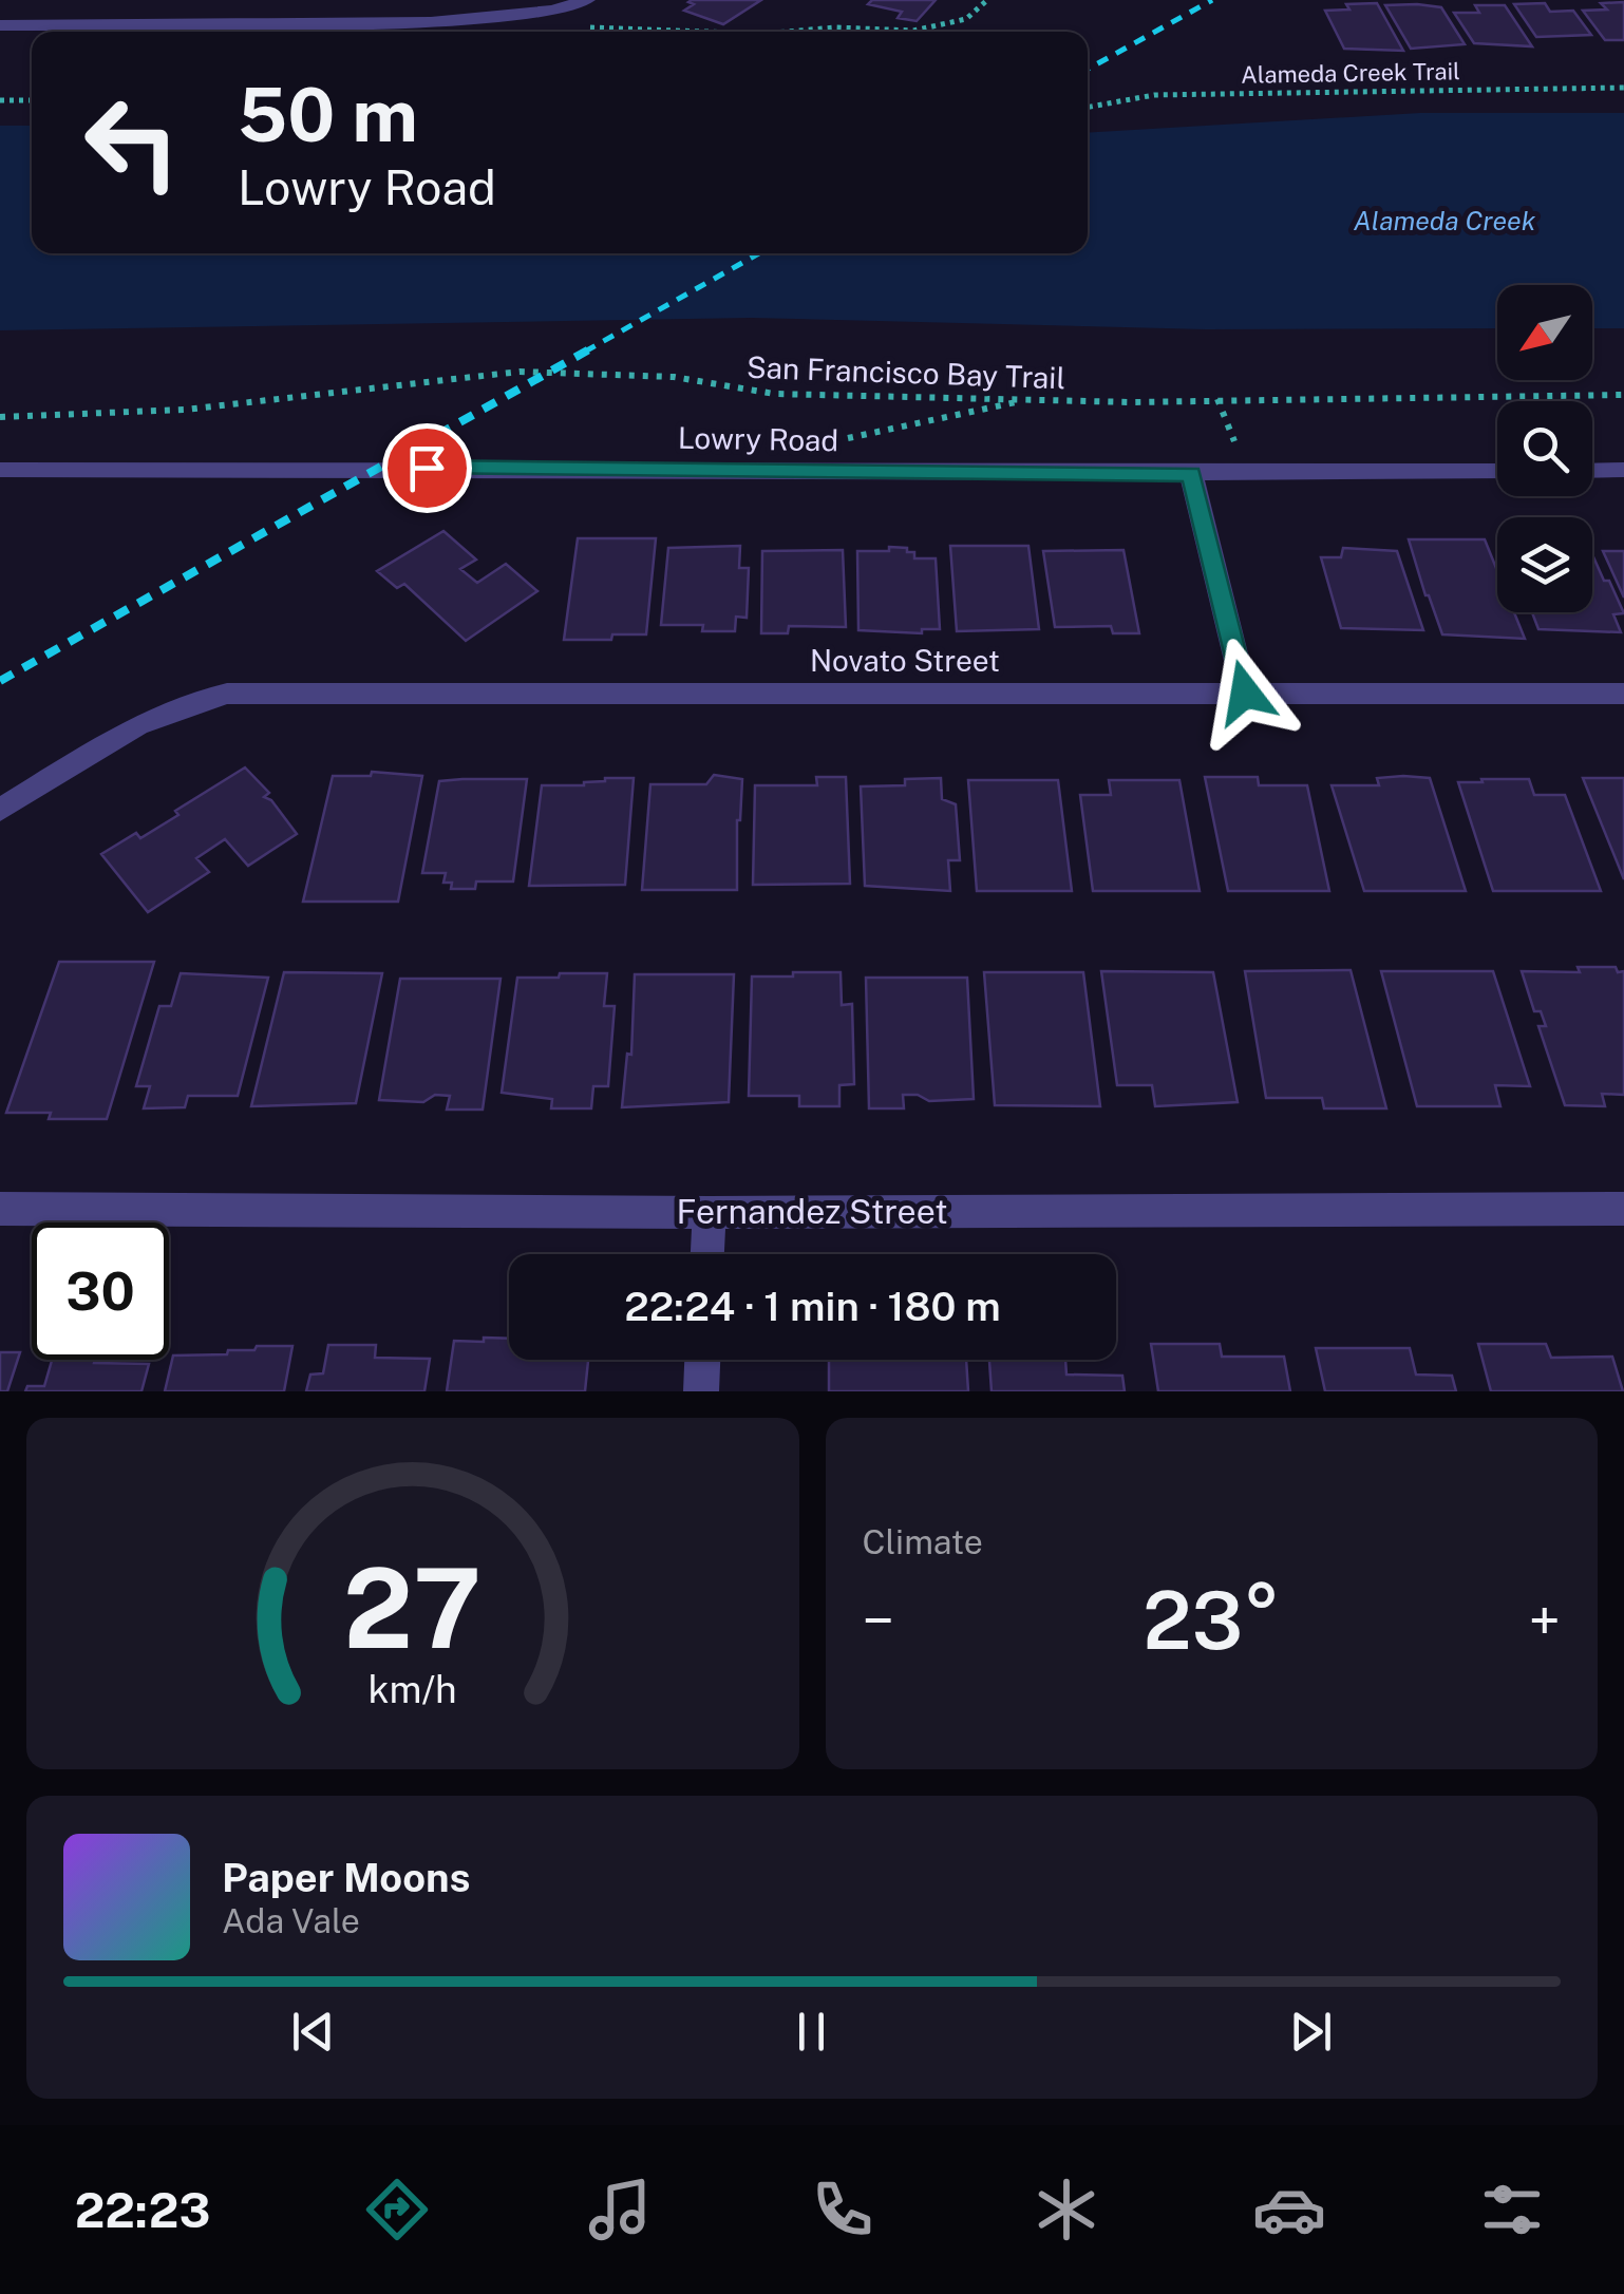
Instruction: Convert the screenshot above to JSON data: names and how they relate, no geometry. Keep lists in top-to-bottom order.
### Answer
{
  "streets": {
    "street": ["Lowry Road", "Novato Street", "Fernandez Street"],
    "path": ["Alameda Creek Trail", "San Francisco Bay Trail"]
  },
  "water": ["Alameda Creek"],
  "north": "bottom left",
  "page": {
    "turn": ["50 m", "Lowry Road"],
    "limit": "30",
    "trip": "22:24 · 1 min · 180 m",
    "tile": "Climate",
    "heat": ["−", "23°", "+"],
    "song": ["Paper Moons", "Ada Vale"],
    "tabs": "22:23",
    "gauge": ["27", "km/h"]
  }
}
